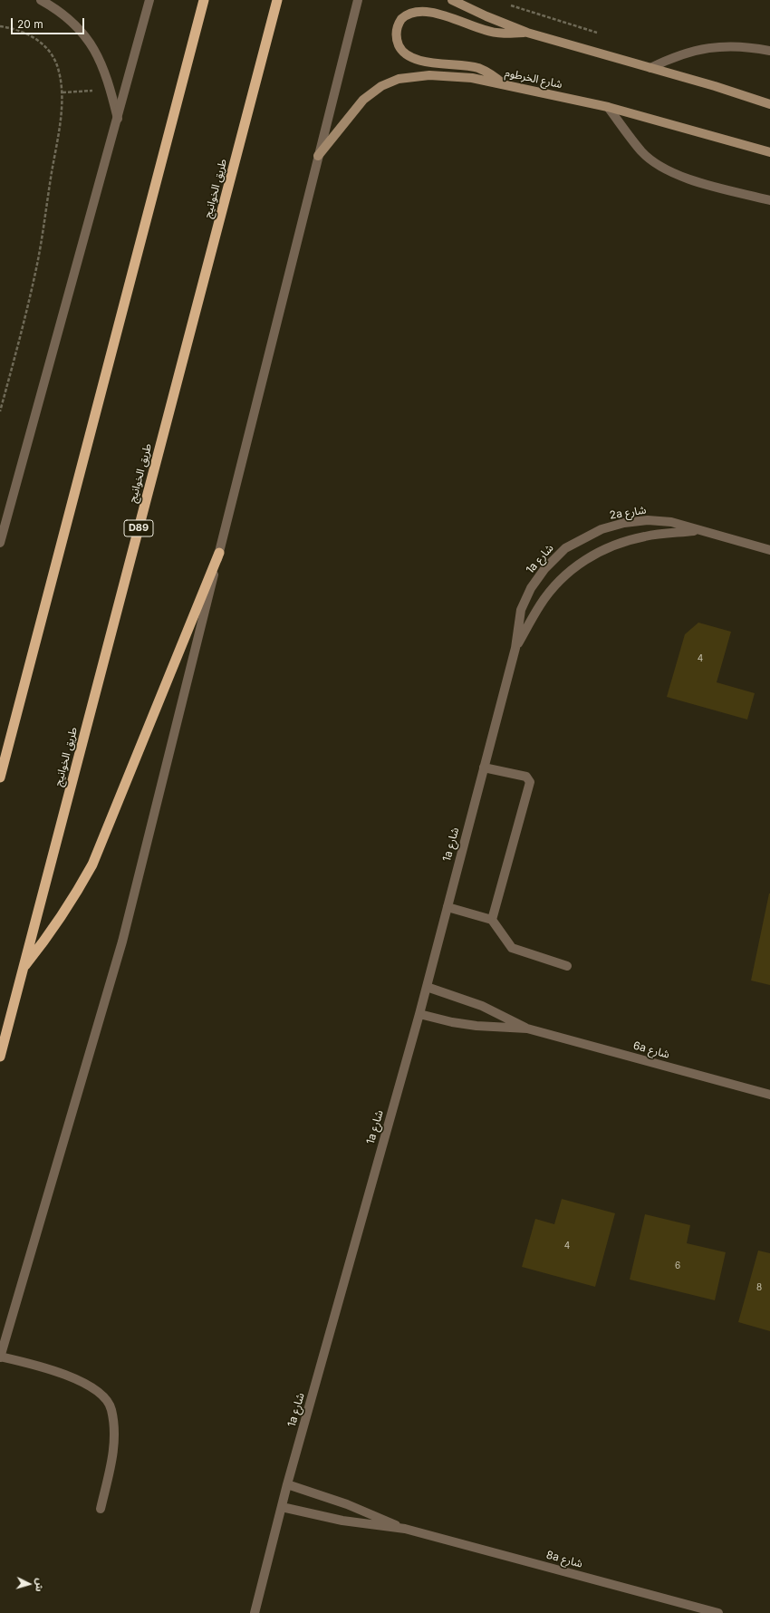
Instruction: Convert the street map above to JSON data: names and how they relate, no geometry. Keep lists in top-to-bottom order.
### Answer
{
  "streets": {
    "highway": ["طريق الخوانيج", "D89"],
    "main road": ["شارع الخرطوم"],
    "street": [
      "2a شارع",
      "1a شارع",
      "6a شارع",
      "8a شارع"
    ]
  },
  "crossings": [
    ["2a شارع", "1a شارع"],
    ["1a شارع", "6a شارع"],
    ["1a شارع", "8a شارع"]
  ],
  "house_numbers": [
    "4",
    "4",
    "6",
    "8"
  ],
  "scale_bar": "20 m",
  "north": "right"
}
